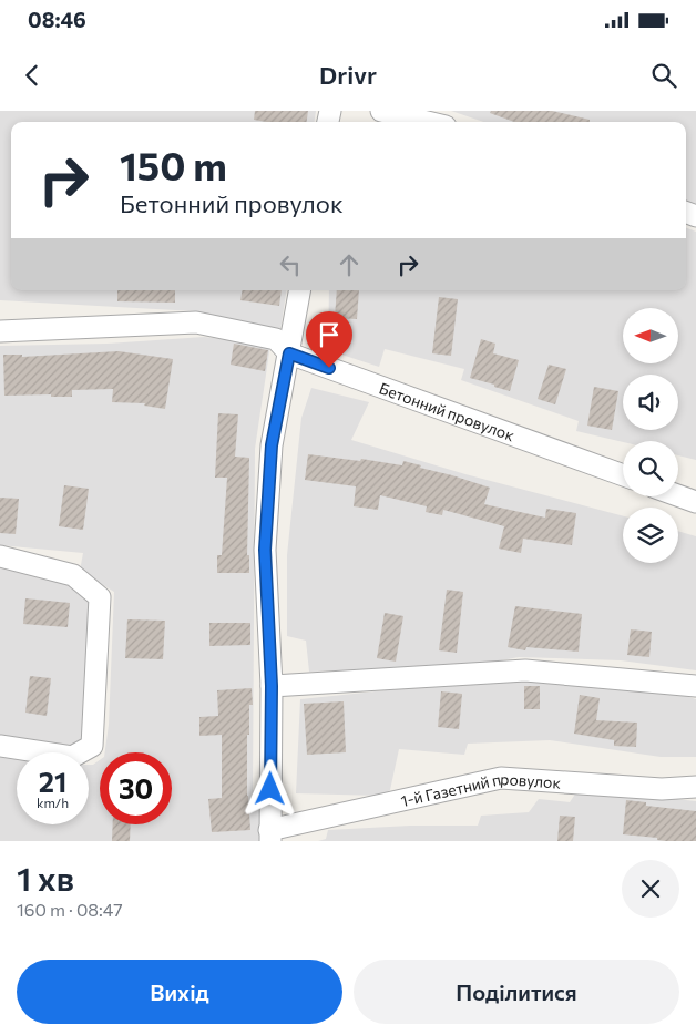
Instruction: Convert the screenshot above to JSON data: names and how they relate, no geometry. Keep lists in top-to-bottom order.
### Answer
{
  "streets": {
    "street": ["Бетонний провулок", "1-й Газетний провулок"]
  },
  "north": "left",
  "page": {
    "status": "08:46",
    "header": "Drivr",
    "turn": ["150 m", "Бетонний провулок"],
    "speed": "21 km/h",
    "limit": "30",
    "heading": ["1 хв", "160 m · 08:47"],
    "buttons": ["Вихід", "Поділитися"]
  }
}
